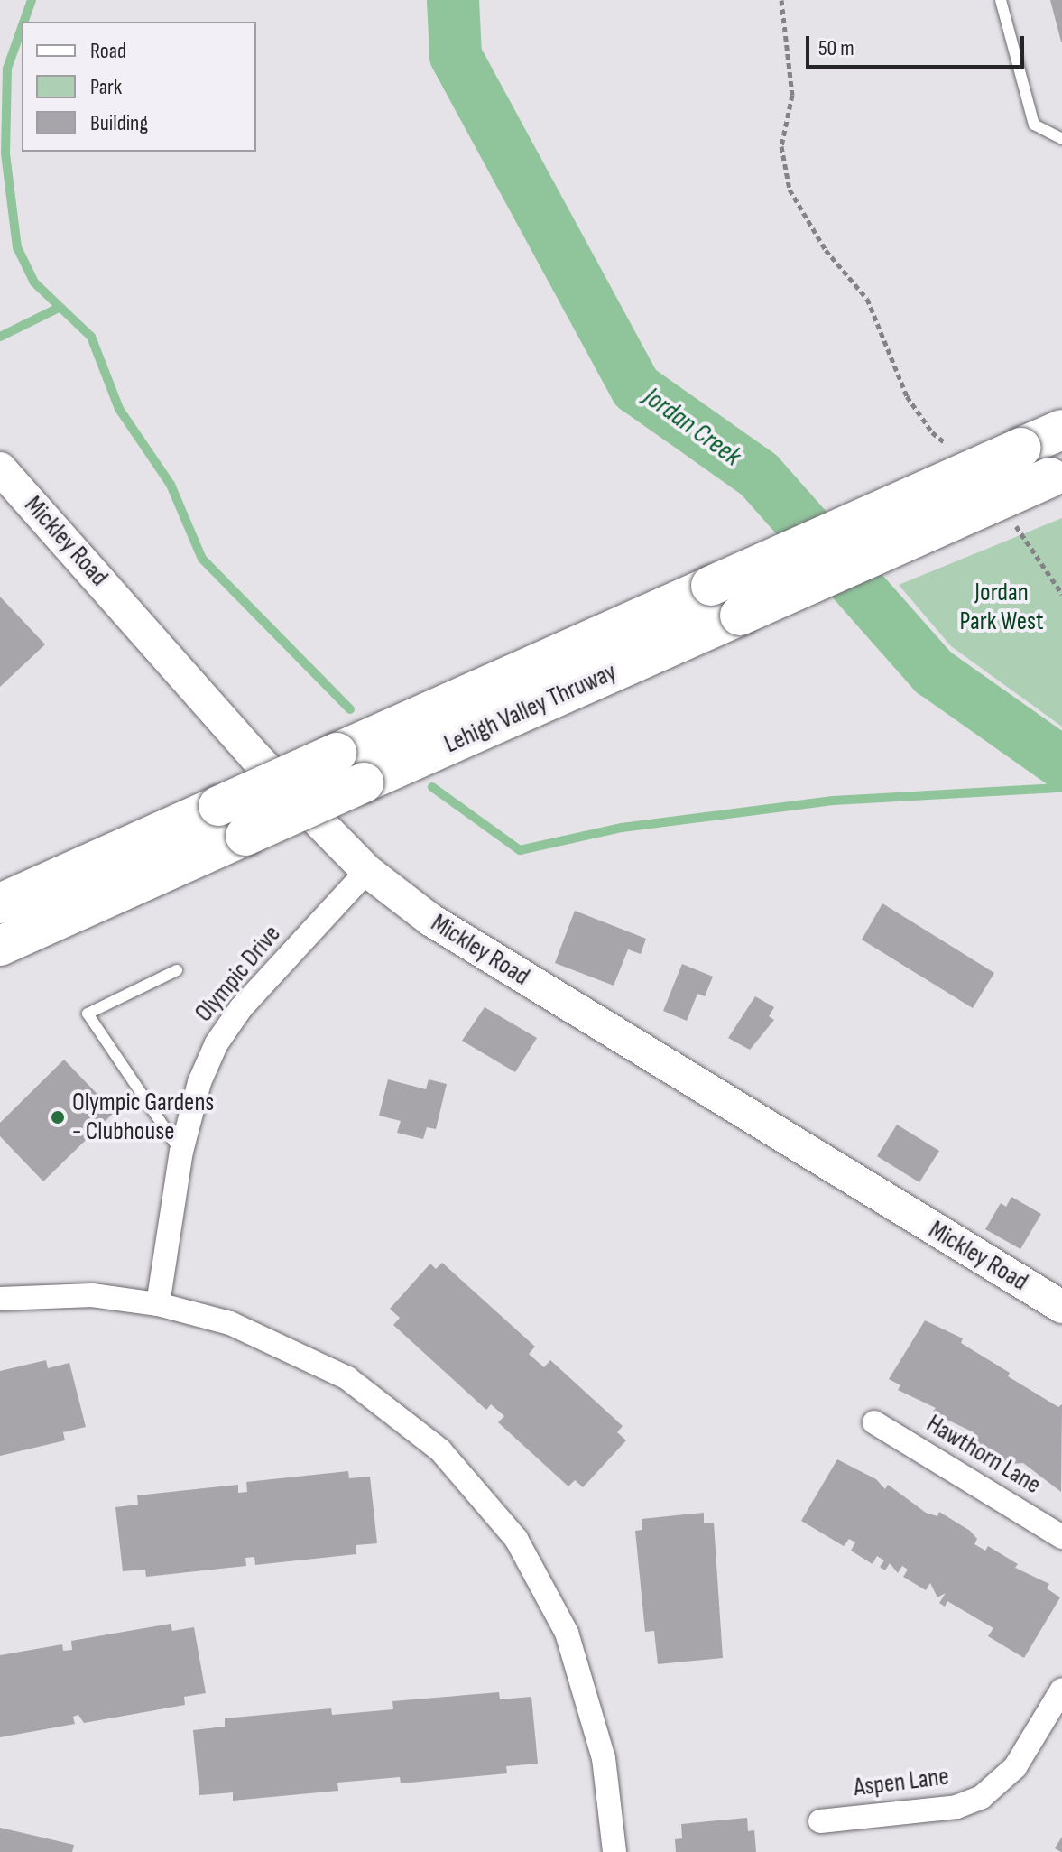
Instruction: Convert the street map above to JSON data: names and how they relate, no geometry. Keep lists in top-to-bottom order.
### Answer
{
  "streets": {
    "highway": ["Lehigh Valley Thruway"],
    "street": [
      "Mickley Road",
      "Olympic Drive",
      "Hawthorn Lane",
      "Aspen Lane"
    ]
  },
  "crossings": [
    ["Mickley Road", "Olympic Drive"]
  ],
  "water": ["Jordan Creek"],
  "parks": ["Jordan Park West"],
  "places": ["Olympic Gardens - Clubhouse"],
  "legend": ["Road", "Park", "Building"],
  "scale_bar": "50 m"
}
